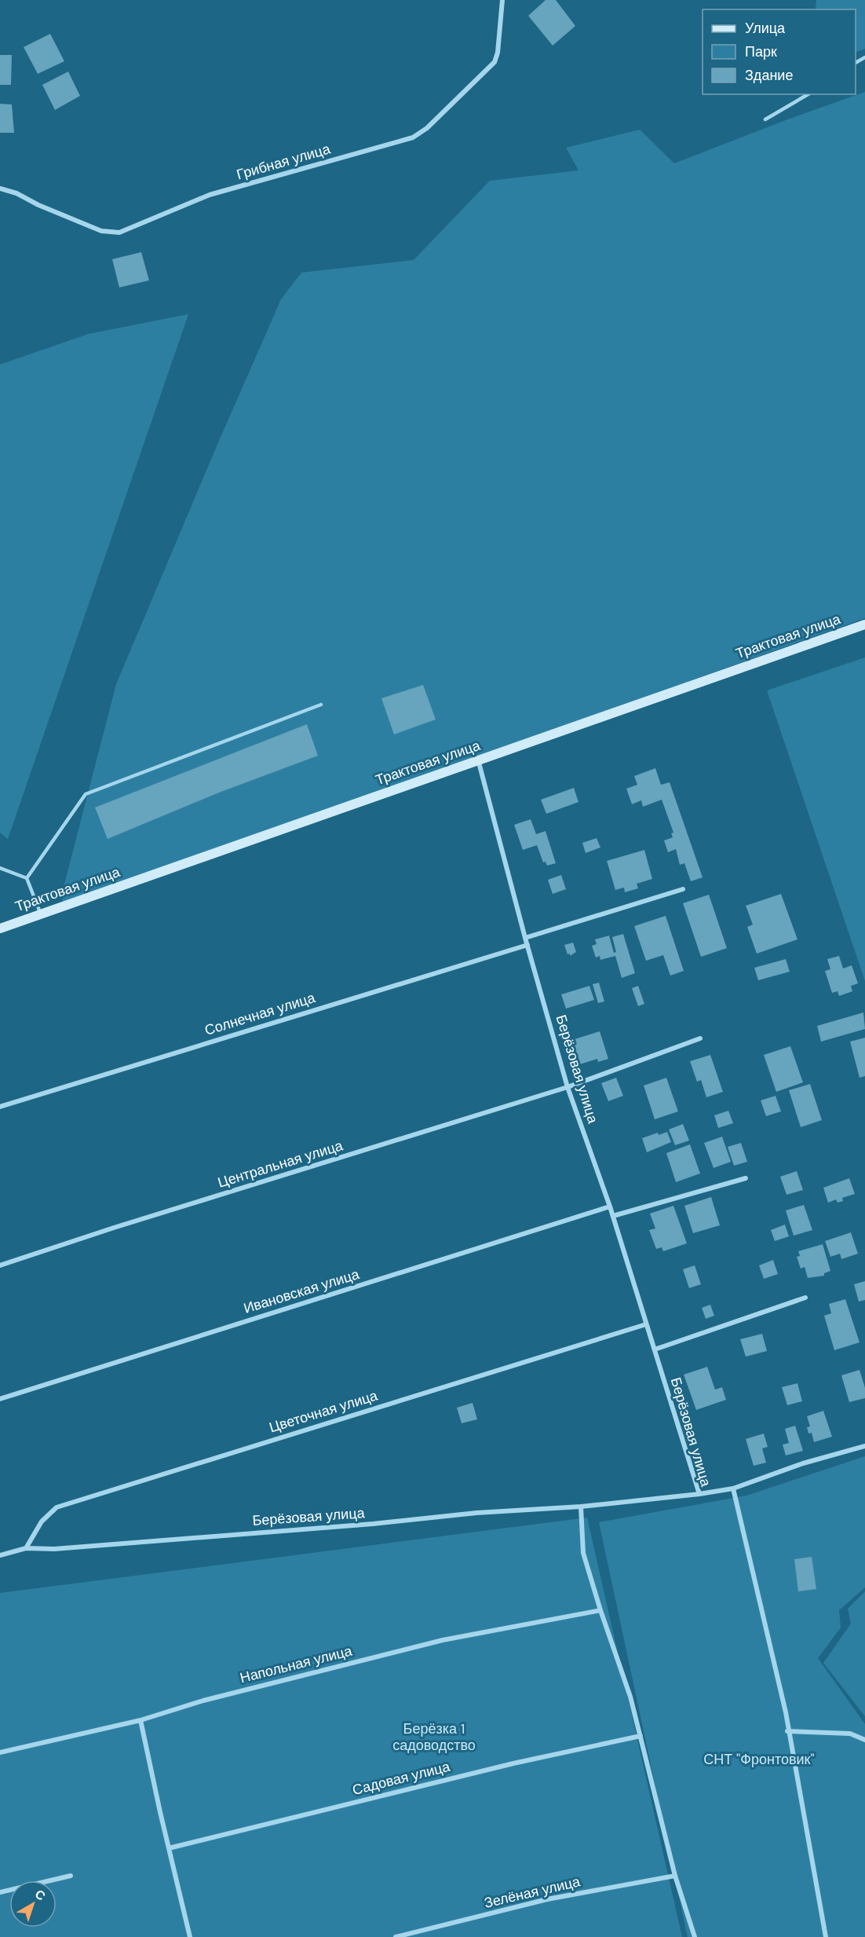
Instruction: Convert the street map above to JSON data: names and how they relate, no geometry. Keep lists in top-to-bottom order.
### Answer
{
  "streets": {
    "street": [
      "Грибная улица",
      "Трактовая улица",
      "Солнечная улица",
      "Берёзовая улица",
      "Центральная улица",
      "Ивановская улица",
      "Цветочная улица",
      "Напольная улица",
      "Садовая улица",
      "Зелёная улица"
    ]
  },
  "crossings": [
    ["Трактовая улица", "Берёзовая улица"],
    ["Солнечная улица", "Берёзовая улица"],
    ["Берёзовая улица", "Центральная улица"],
    ["Берёзовая улица", "Ивановская улица"],
    ["Берёзовая улица", "Цветочная улица"]
  ],
  "parks": ["Берёзка 1 садоводство", "СНТ \"Фронтовик\""],
  "legend": ["Улица", "Парк", "Здание"],
  "north": "top right"
}
